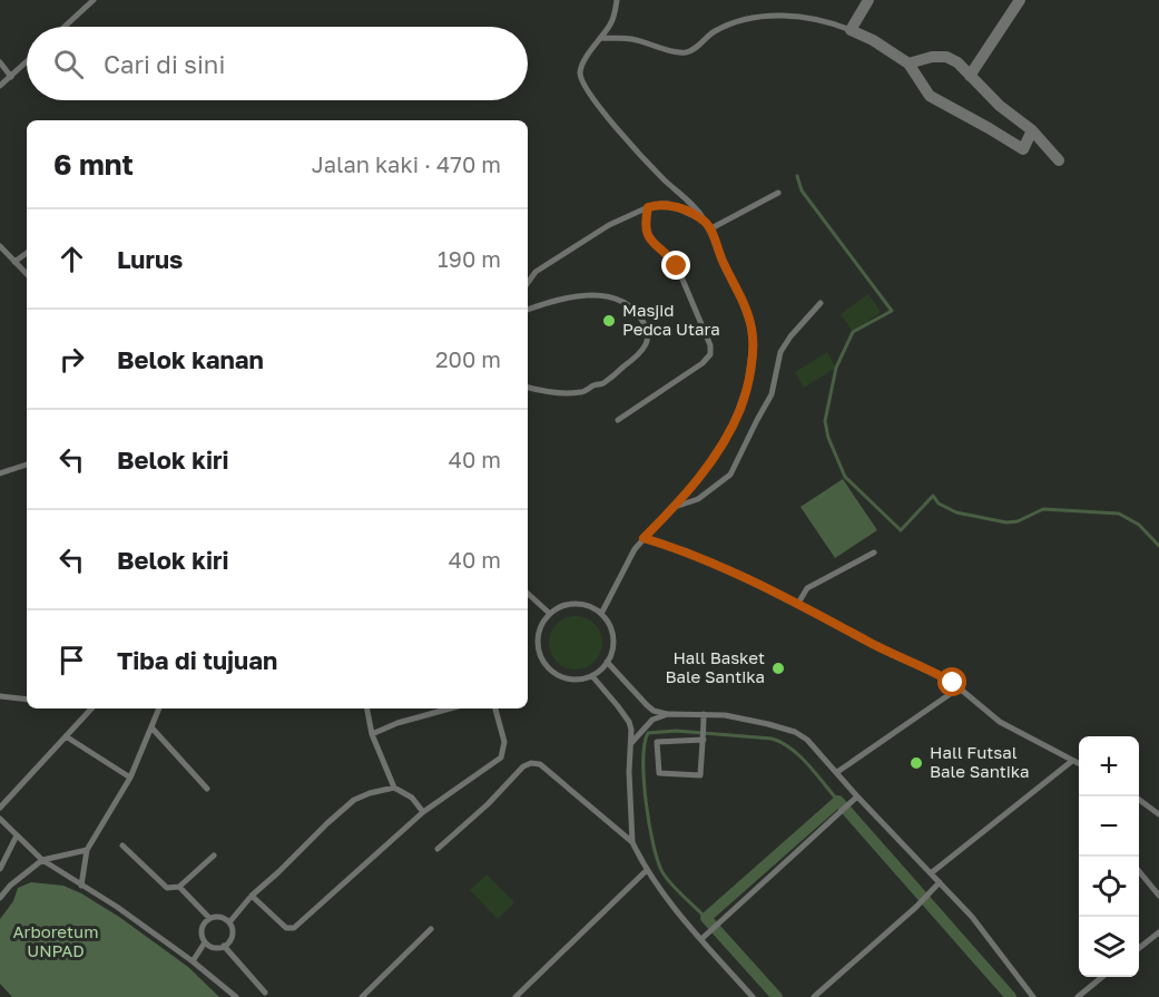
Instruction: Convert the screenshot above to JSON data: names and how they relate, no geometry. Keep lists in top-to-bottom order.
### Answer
{
  "parks": ["Arboretum UNPAD"],
  "places": ["Masjid Pedca Utara", "Hall Basket Bale Santika", "Hall Futsal Bale Santika"],
  "page": {
    "search": "Cari di sini",
    "heading": ["6 mnt", "Jalan kaki · 470 m"],
    "list": [
      ["Lurus", "190 m"],
      ["Belok kanan", "200 m"],
      ["Belok kiri", "40 m"],
      ["Belok kiri", "40 m"],
      "Tiba di tujuan"
    ],
    "map_buttons": ["+", "−"]
  }
}
